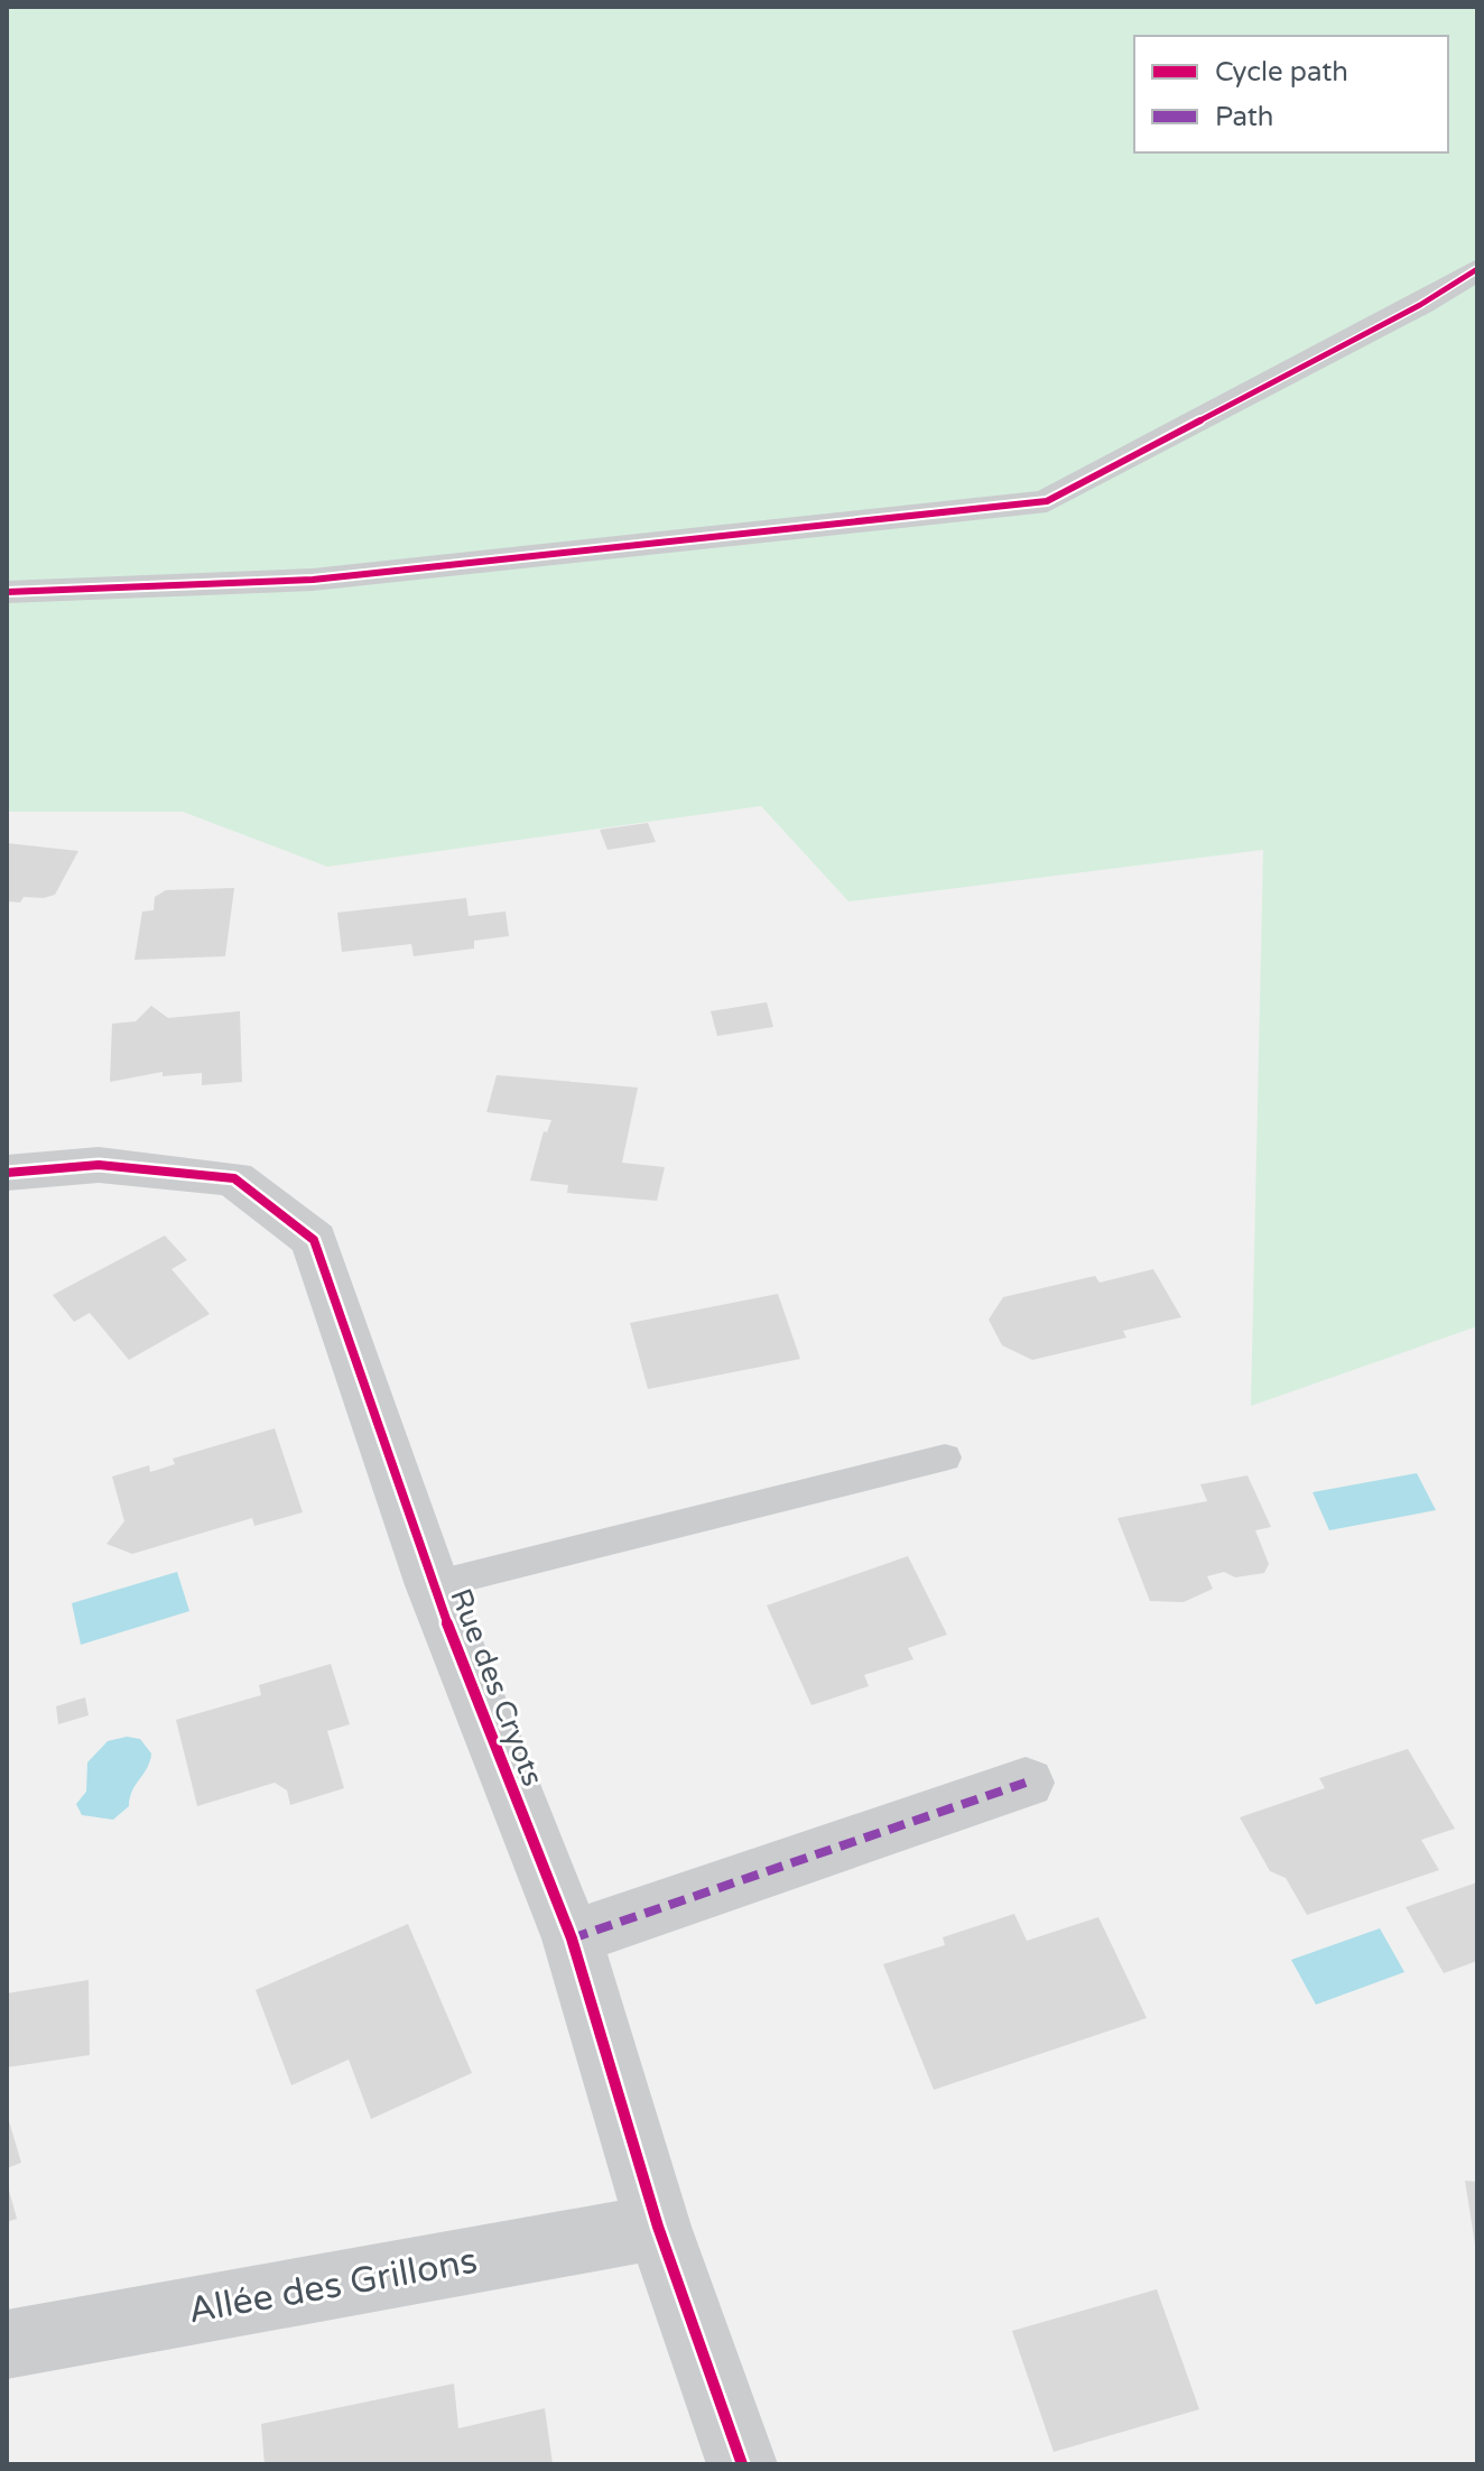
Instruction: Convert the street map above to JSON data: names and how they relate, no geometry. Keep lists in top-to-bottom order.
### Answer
{
  "streets": {
    "street": ["Rue des Cryots", "Allée des Grillons"]
  },
  "crossings": [
    ["Rue des Cryots", "Allée des Grillons"]
  ],
  "legend": ["Cycle path", "Path"]
}
